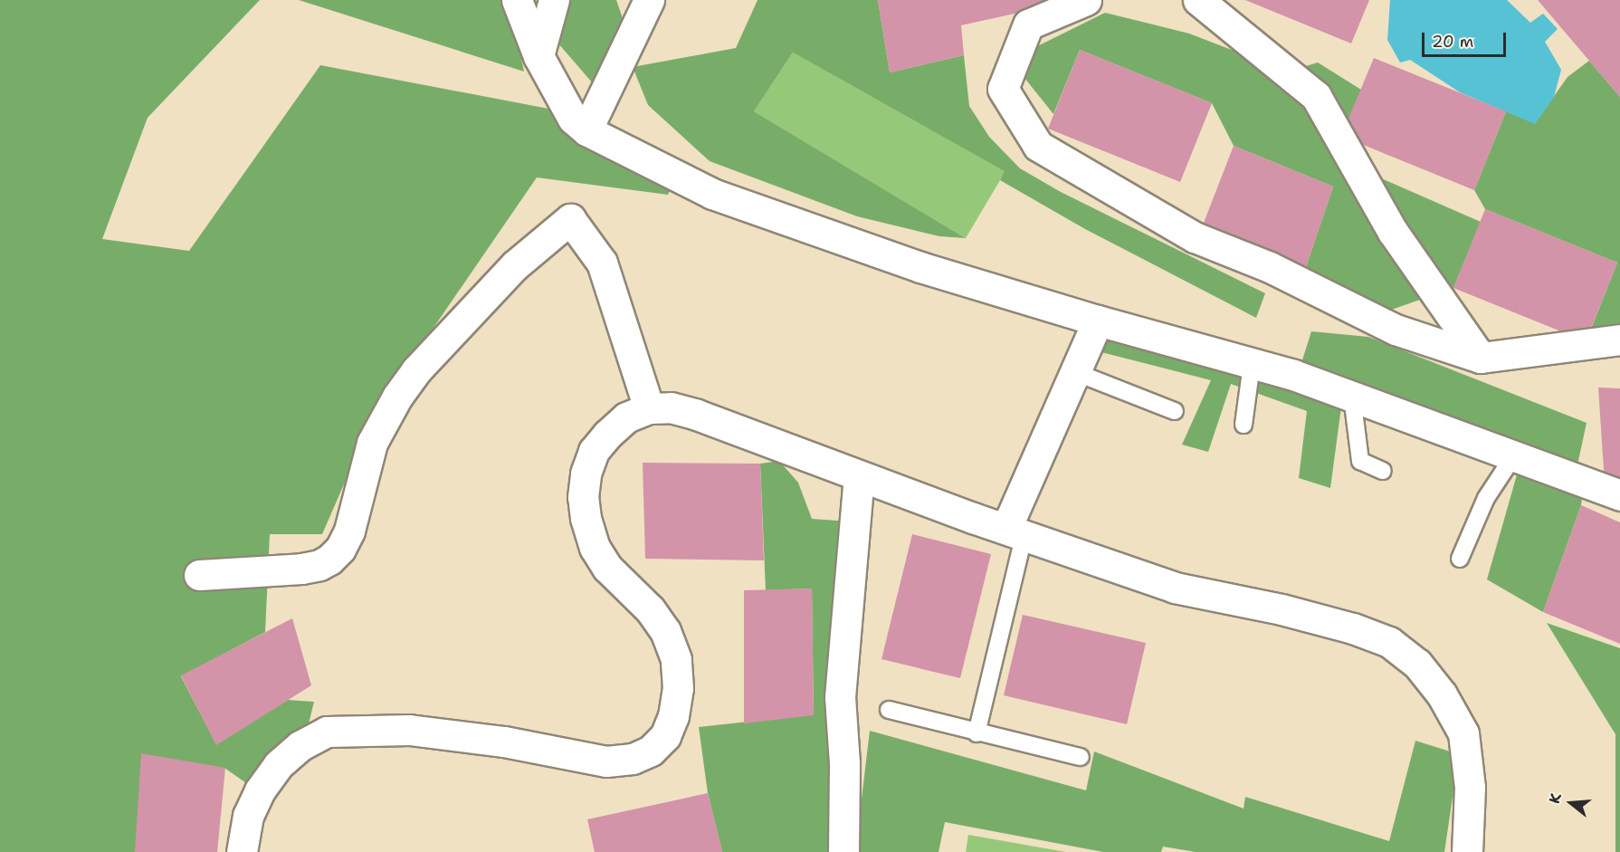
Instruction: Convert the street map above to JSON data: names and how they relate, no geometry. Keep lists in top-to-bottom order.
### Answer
{
  "scale_bar": "20 m",
  "north": "left"
}
